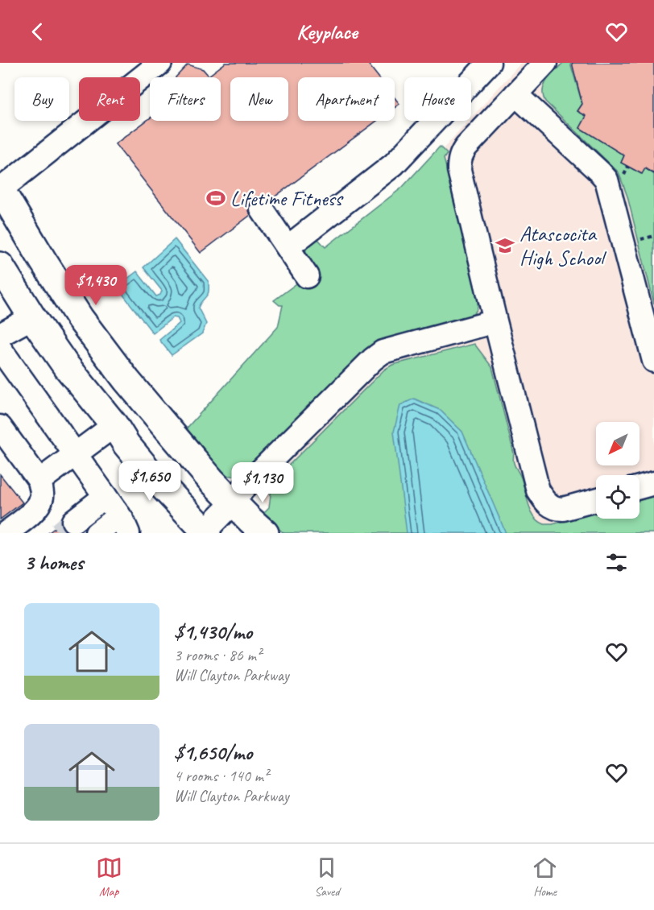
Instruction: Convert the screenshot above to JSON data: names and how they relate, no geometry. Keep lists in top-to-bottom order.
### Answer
{
  "places": {
    "sports": ["Lifetime Fitness"],
    "school or university": ["Atascocita High School"]
  },
  "north": "bottom left",
  "page": {
    "header": "Keyplace",
    "chip": [
      "Buy",
      "Rent",
      "Filters",
      "New",
      "Apartment",
      "House"
    ],
    "price": ["$1,430", "$1,650", "$1,130"],
    "heading": "3 homes",
    "list": [
      {
        "name": "$1,430/mo",
        "note": "3 rooms · 86 m² · Will Clayton Parkway"
      },
      {
        "name": "$1,650/mo",
        "note": "4 rooms · 140 m² · Will Clayton Parkway"
      }
    ],
    "tabs": ["Map", "Saved", "Home"]
  }
}
